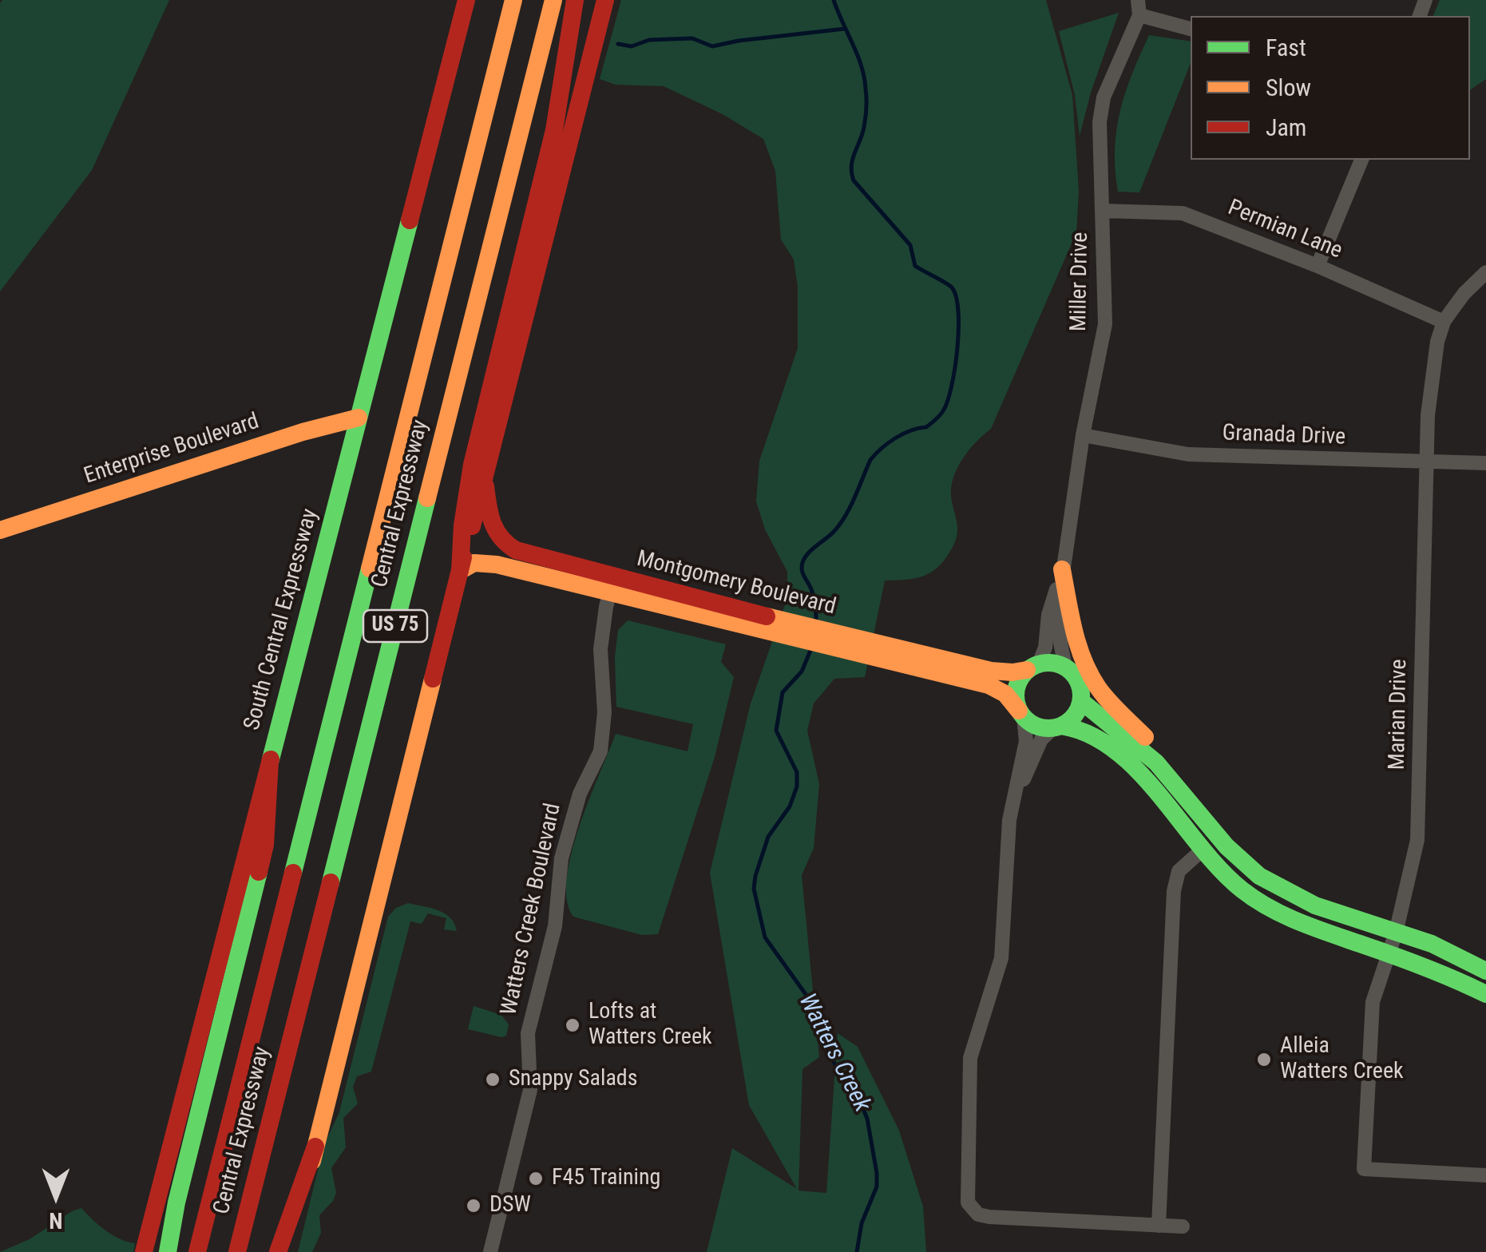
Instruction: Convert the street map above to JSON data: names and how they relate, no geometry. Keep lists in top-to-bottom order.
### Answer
{
  "streets": {
    "main road": [
      "Enterprise Boulevard",
      "Central Expressway",
      "Montgomery Boulevard",
      "South Central Expressway",
      "US 75"
    ],
    "street": [
      "Permian Lane",
      "Miller Drive",
      "Granada Drive",
      "Marian Drive",
      "Watters Creek Boulevard"
    ]
  },
  "crossings": [
    ["Permian Lane", "Miller Drive"],
    ["Permian Lane", "Marian Drive"],
    ["Miller Drive", "Granada Drive"],
    ["Miller Drive", "Montgomery Boulevard"],
    ["Granada Drive", "Marian Drive"],
    ["Enterprise Boulevard", "South Central Expressway"],
    ["Montgomery Boulevard", "Watters Creek Boulevard"]
  ],
  "water": ["Watters Creek"],
  "places": [
    "Lofts at Watters Creek",
    "Alleia Watters Creek",
    "Snappy Salads",
    "F45 Training",
    "DSW"
  ],
  "legend": ["Fast", "Slow", "Jam"],
  "north": "bottom"
}
